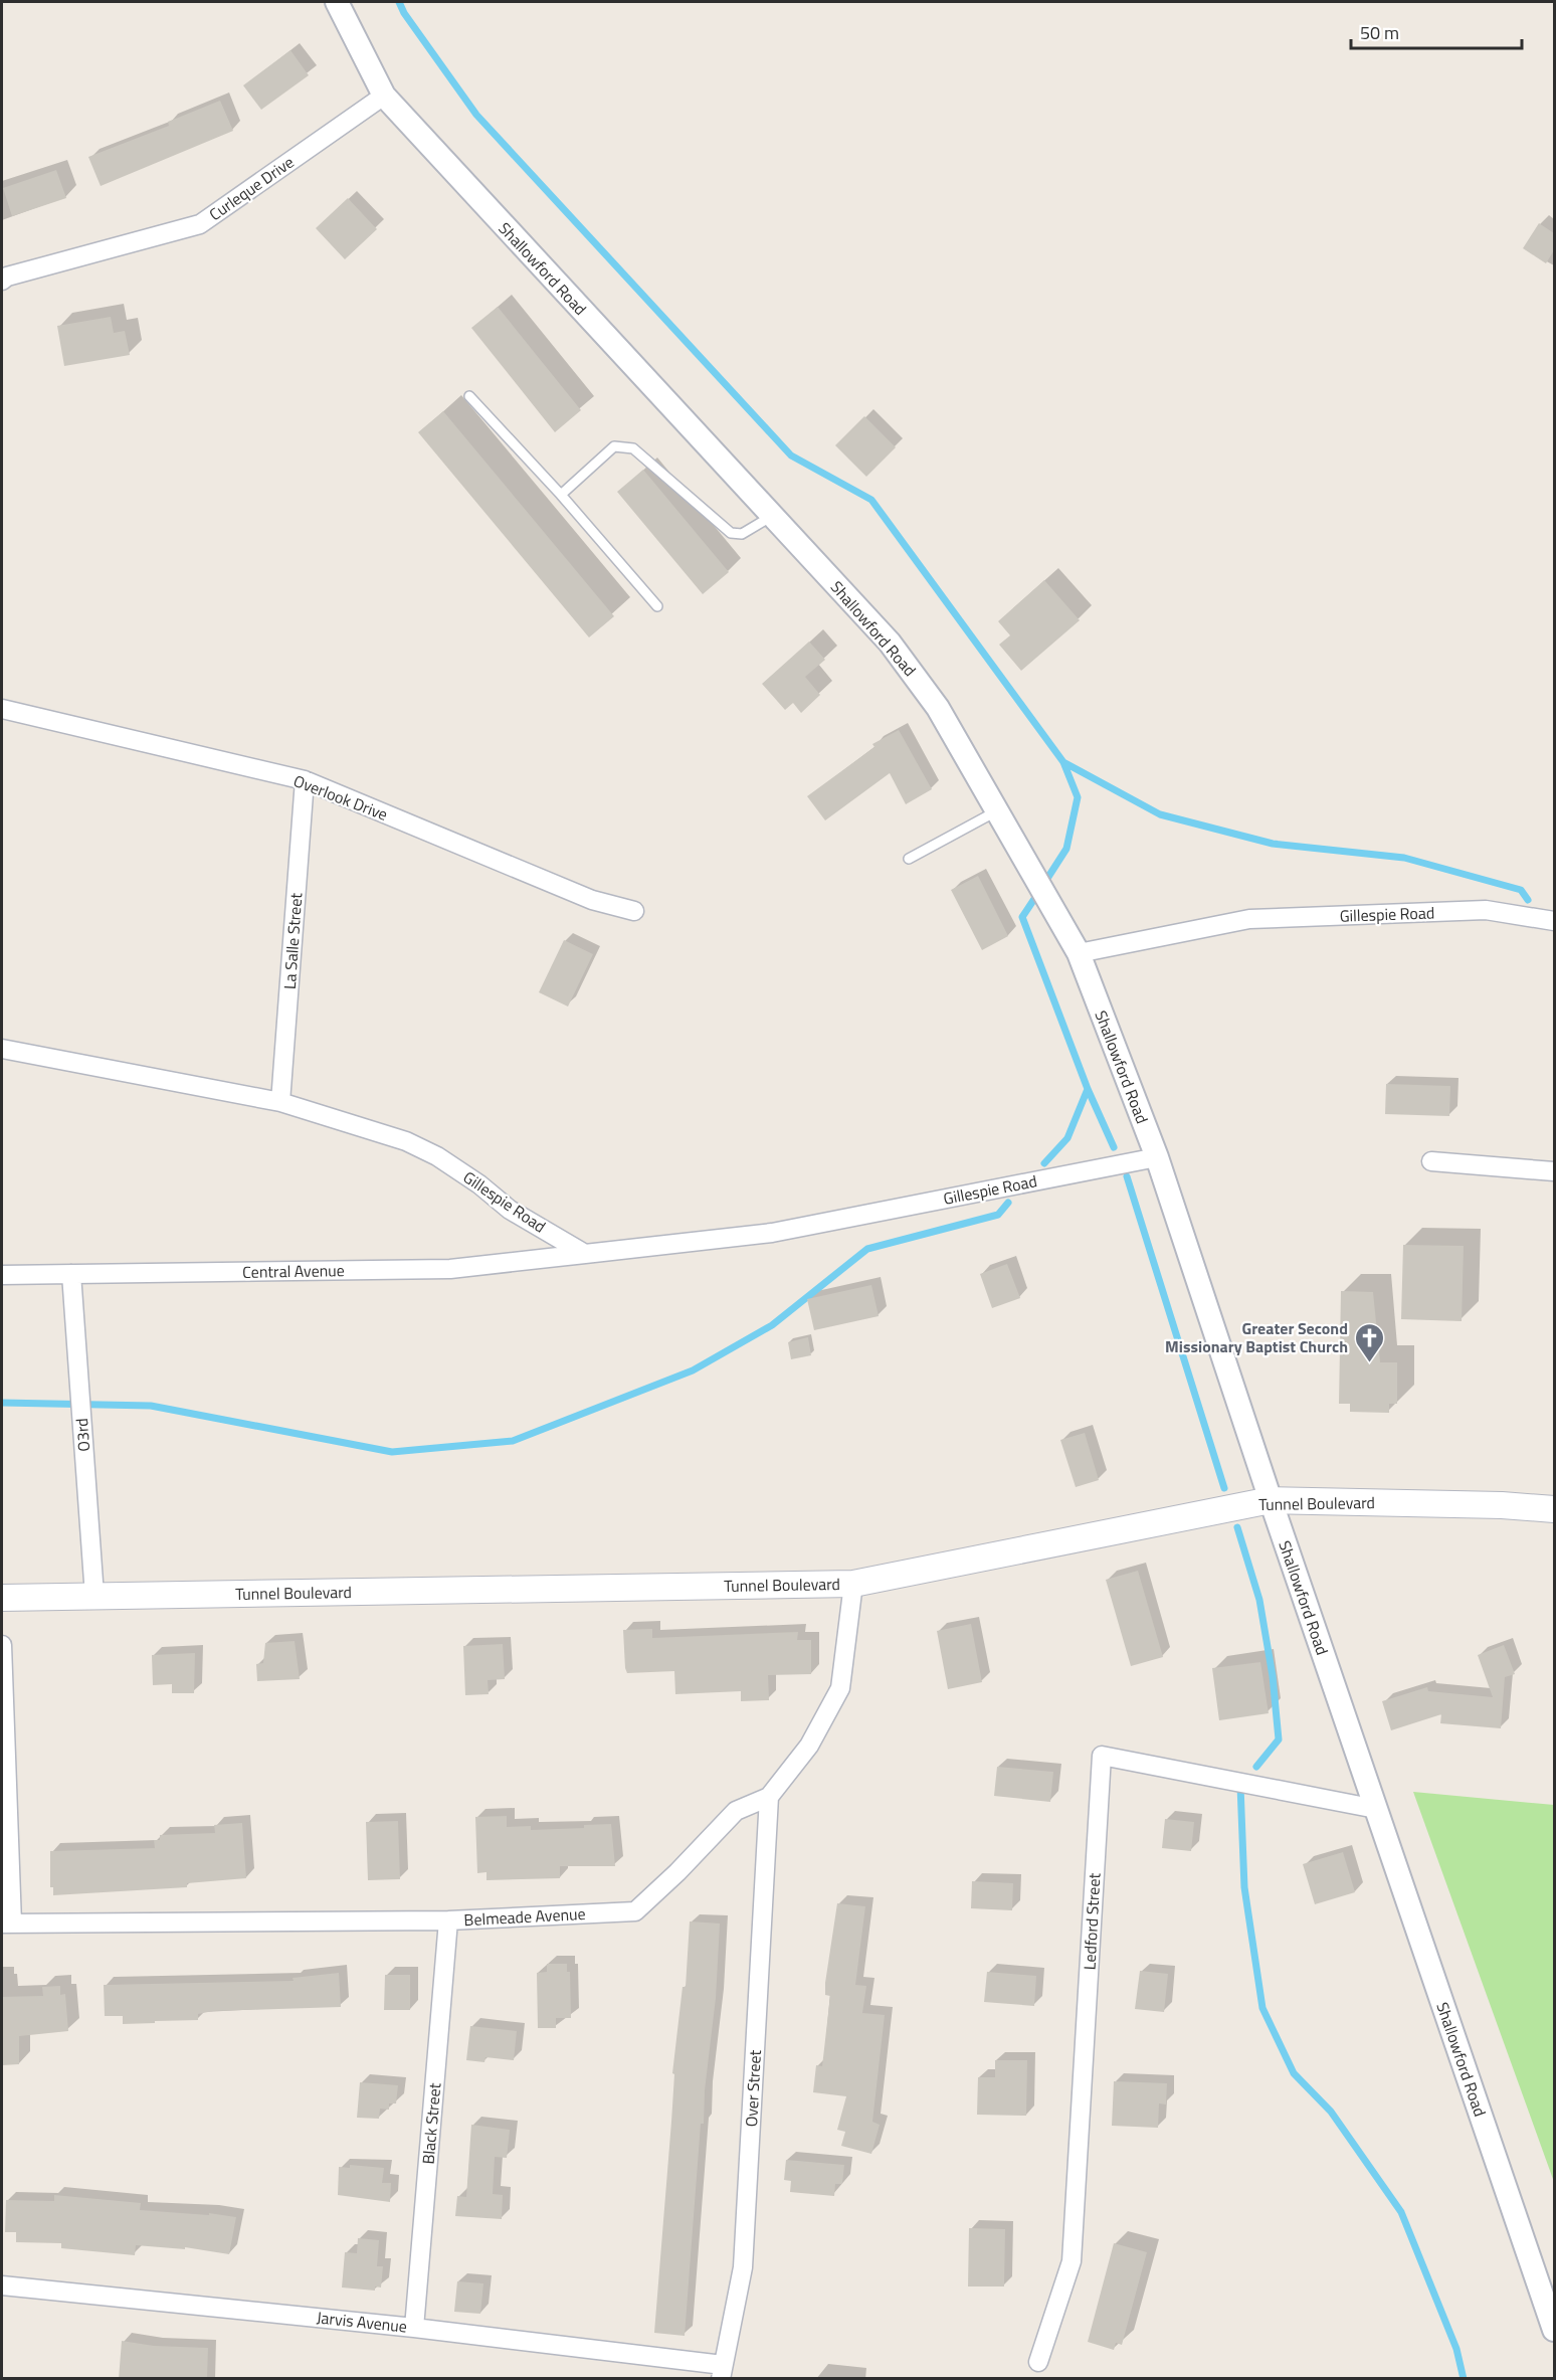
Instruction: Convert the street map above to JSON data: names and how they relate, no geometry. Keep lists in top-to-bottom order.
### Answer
{
  "streets": {
    "main road": ["Tunnel Boulevard"],
    "street": [
      "Curleque Drive",
      "Shallowford Road",
      "Overlook Drive",
      "Gillespie Road",
      "La Salle Street",
      "Central Avenue",
      "O3rd",
      "Belmeade Avenue",
      "Ledford Street",
      "Over Street",
      "Black Street",
      "Jarvis Avenue"
    ]
  },
  "crossings": [
    ["Curleque Drive", "Shallowford Road"],
    ["Shallowford Road", "Gillespie Road"],
    ["Shallowford Road", "Tunnel Boulevard"],
    ["Shallowford Road", "Ledford Street"],
    ["Overlook Drive", "La Salle Street"],
    ["Gillespie Road", "La Salle Street"],
    ["Gillespie Road", "Central Avenue"],
    ["Central Avenue", "O3rd"],
    ["O3rd", "Tunnel Boulevard"],
    ["Tunnel Boulevard", "Belmeade Avenue"],
    ["Belmeade Avenue", "Over Street"],
    ["Belmeade Avenue", "Black Street"],
    ["Over Street", "Jarvis Avenue"],
    ["Black Street", "Jarvis Avenue"]
  ],
  "places": {
    "church": ["Greater Second Missionary Baptist Church"]
  },
  "scale_bar": "50 m"
}
